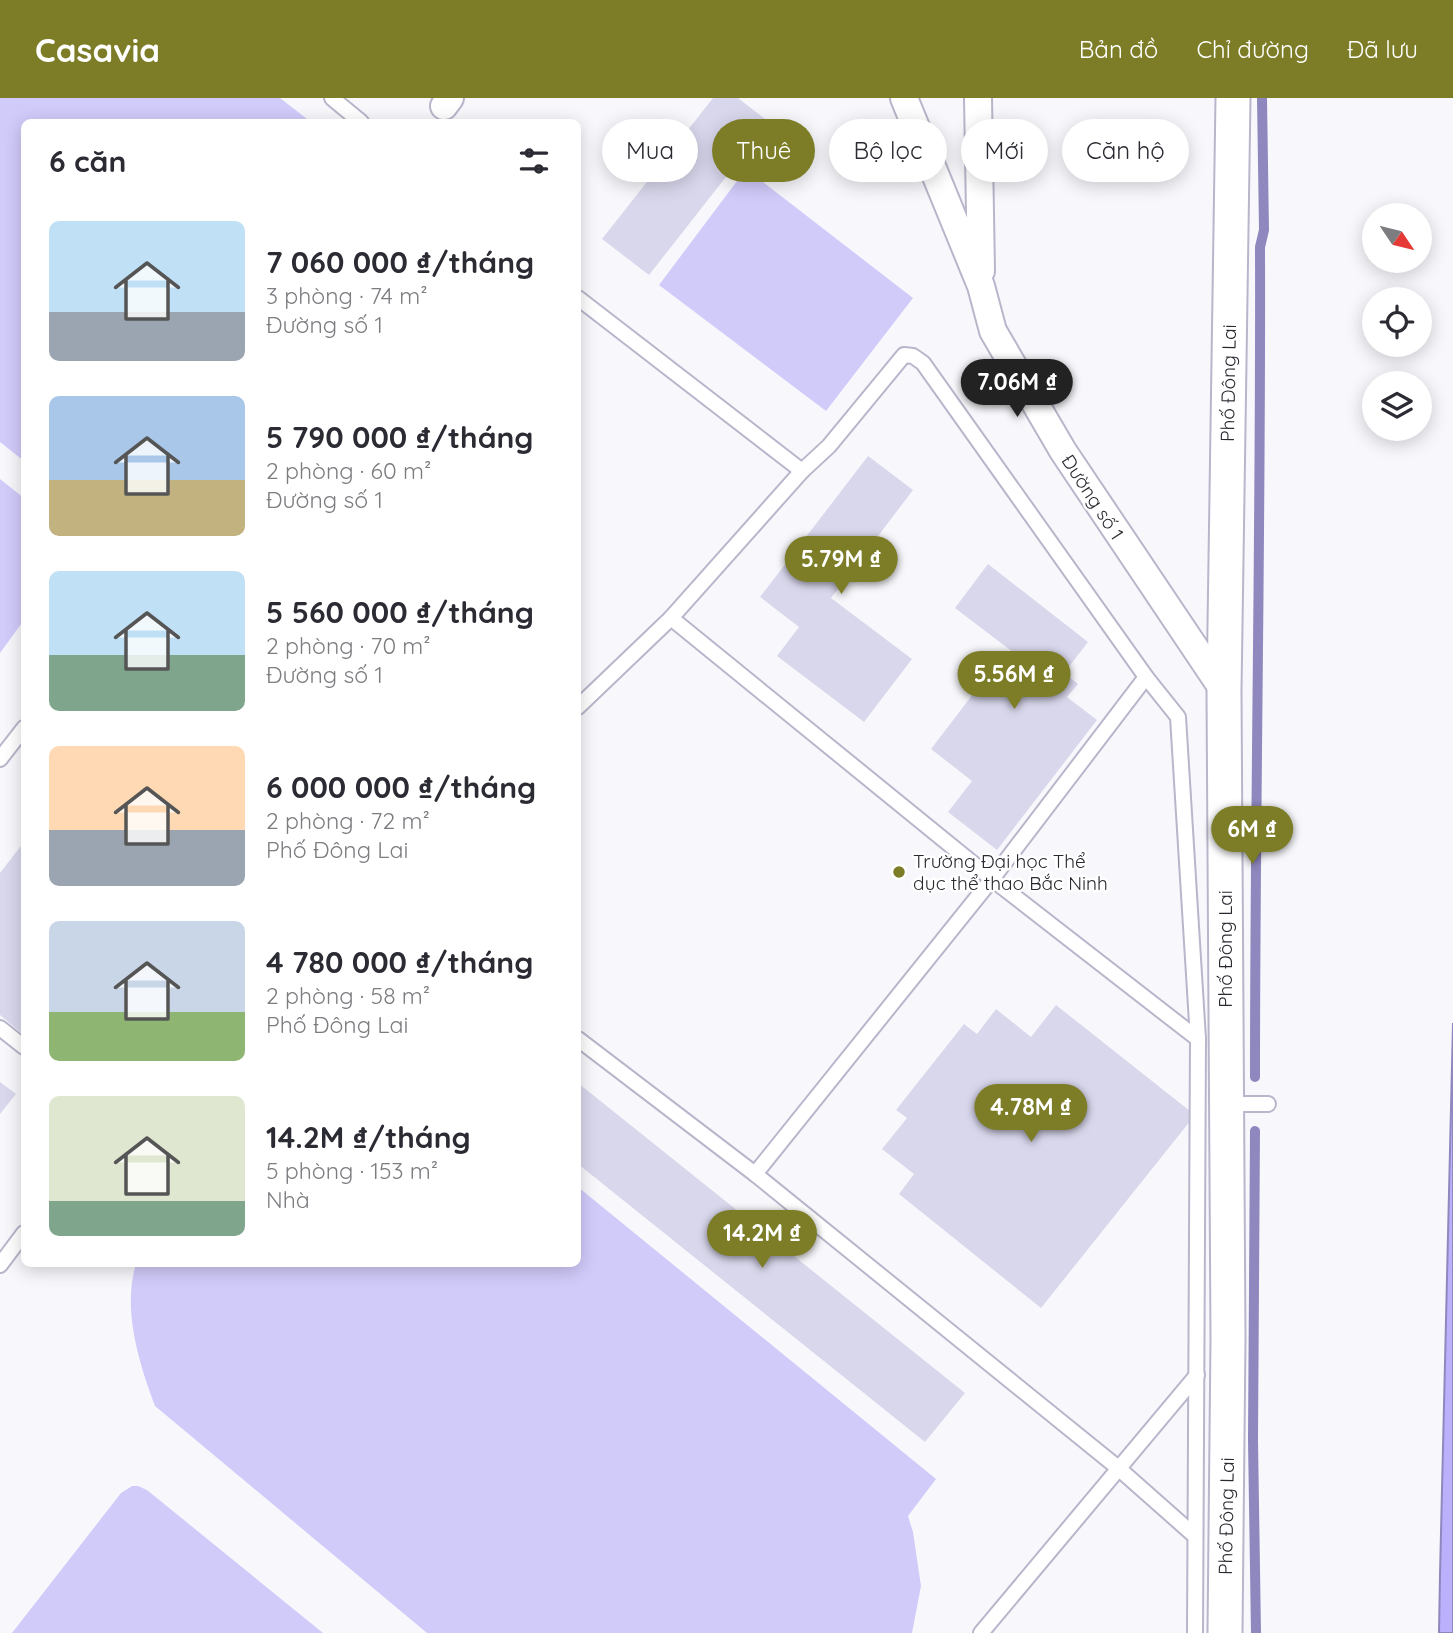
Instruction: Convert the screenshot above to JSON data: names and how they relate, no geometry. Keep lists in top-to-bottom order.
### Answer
{
  "streets": {
    "street": ["Phố Đông Lai", "Đường số 1"]
  },
  "crossings": [
    ["Phố Đông Lai", "Đường số 1"]
  ],
  "places": ["Trường Đại học Thể dục thể thao Bắc Ninh"],
  "north": "bottom right",
  "page": {
    "header": "Casavia",
    "nav": ["Bản đồ", "Chỉ đường", "Đã lưu"],
    "chip": [
      "Mua",
      "Thuê",
      "Bộ lọc",
      "Mới",
      "Căn hộ"
    ],
    "heading": "6 căn",
    "list": [
      {
        "name": "7 060 000 ₫/tháng",
        "note": "3 phòng · 74 m² · Đường số 1"
      },
      {
        "name": "5 790 000 ₫/tháng",
        "note": "2 phòng · 60 m² · Đường số 1"
      },
      {
        "name": "5 560 000 ₫/tháng",
        "note": "2 phòng · 70 m² · Đường số 1"
      },
      {
        "name": "6 000 000 ₫/tháng",
        "note": "2 phòng · 72 m² · Phố Đông Lai"
      },
      {
        "name": "4 780 000 ₫/tháng",
        "note": "2 phòng · 58 m² · Phố Đông Lai"
      },
      {
        "name": "14.2M ₫/tháng",
        "note": "5 phòng · 153 m² · Nhà"
      }
    ],
    "price": [
      "7.06M ₫",
      "5.79M ₫",
      "5.56M ₫",
      "6M ₫",
      "4.78M ₫",
      "14.2M ₫"
    ]
  }
}
